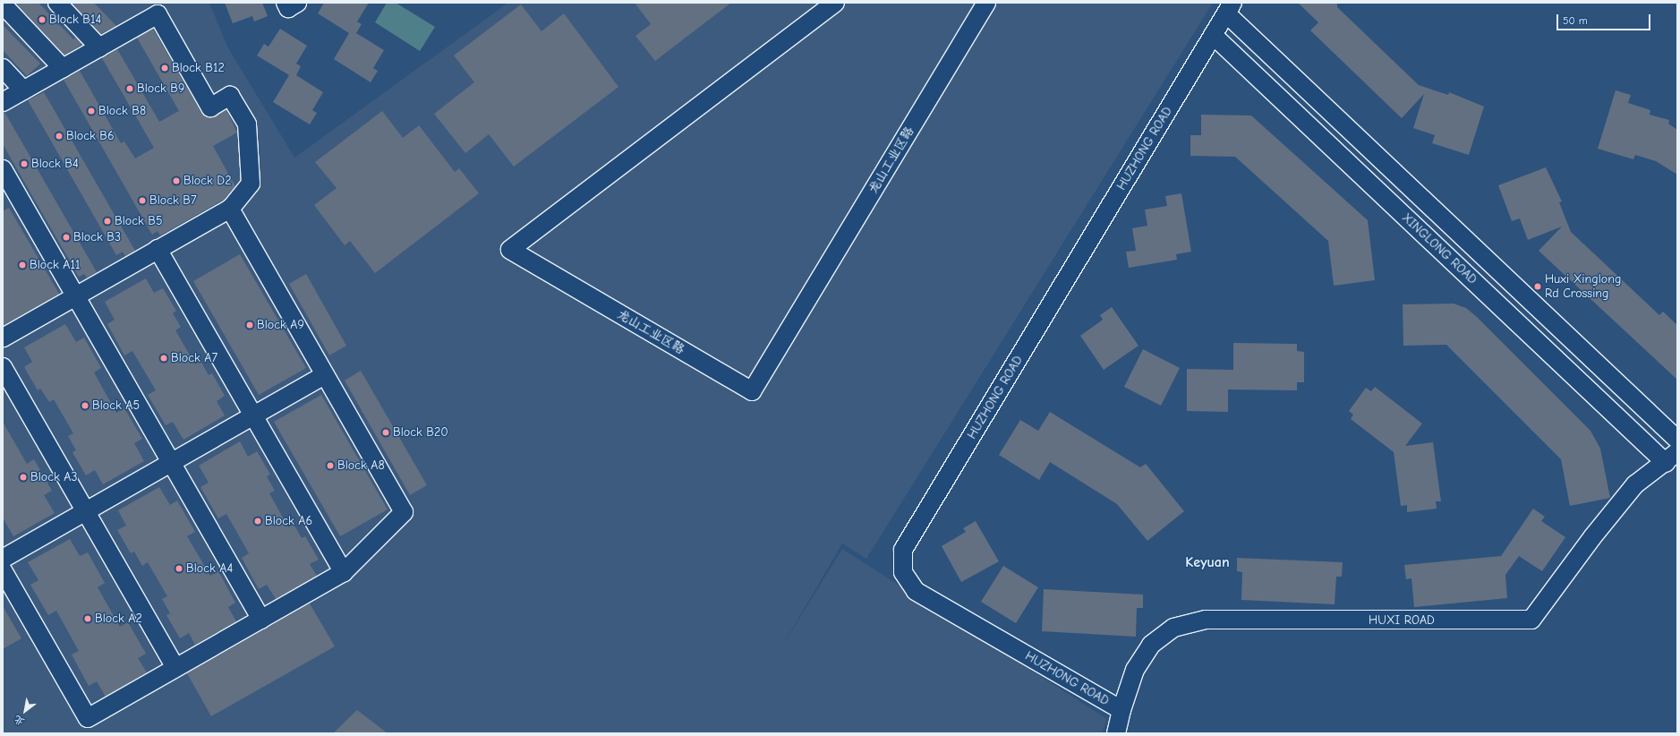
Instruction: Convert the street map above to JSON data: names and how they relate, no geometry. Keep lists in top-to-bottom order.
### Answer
{
  "streets": {
    "street": [
      "HUZHONG ROAD",
      "龙山工业区路",
      "XINGLONG ROAD",
      "HUXI ROAD"
    ]
  },
  "crossings": [
    ["HUZHONG ROAD", "XINGLONG ROAD"],
    ["HUZHONG ROAD", "HUXI ROAD"],
    ["XINGLONG ROAD", "HUXI ROAD"]
  ],
  "districts": ["Keyuan"],
  "places": [
    "Block B14",
    "Block B12",
    "Block B9",
    "Block B8",
    "Block B6",
    "Block B4",
    "Block D2",
    "Block B7",
    "Block B5",
    "Block B3",
    "Block A11",
    "Huxi Xinglong Rd Crossing",
    "Block A9",
    "Block A7",
    "Block A5",
    "Block B20",
    "Block A8",
    "Block A3",
    "Block A6",
    "Block A4",
    "Block A2"
  ],
  "scale_bar": "50 m",
  "north": "bottom left"
}
